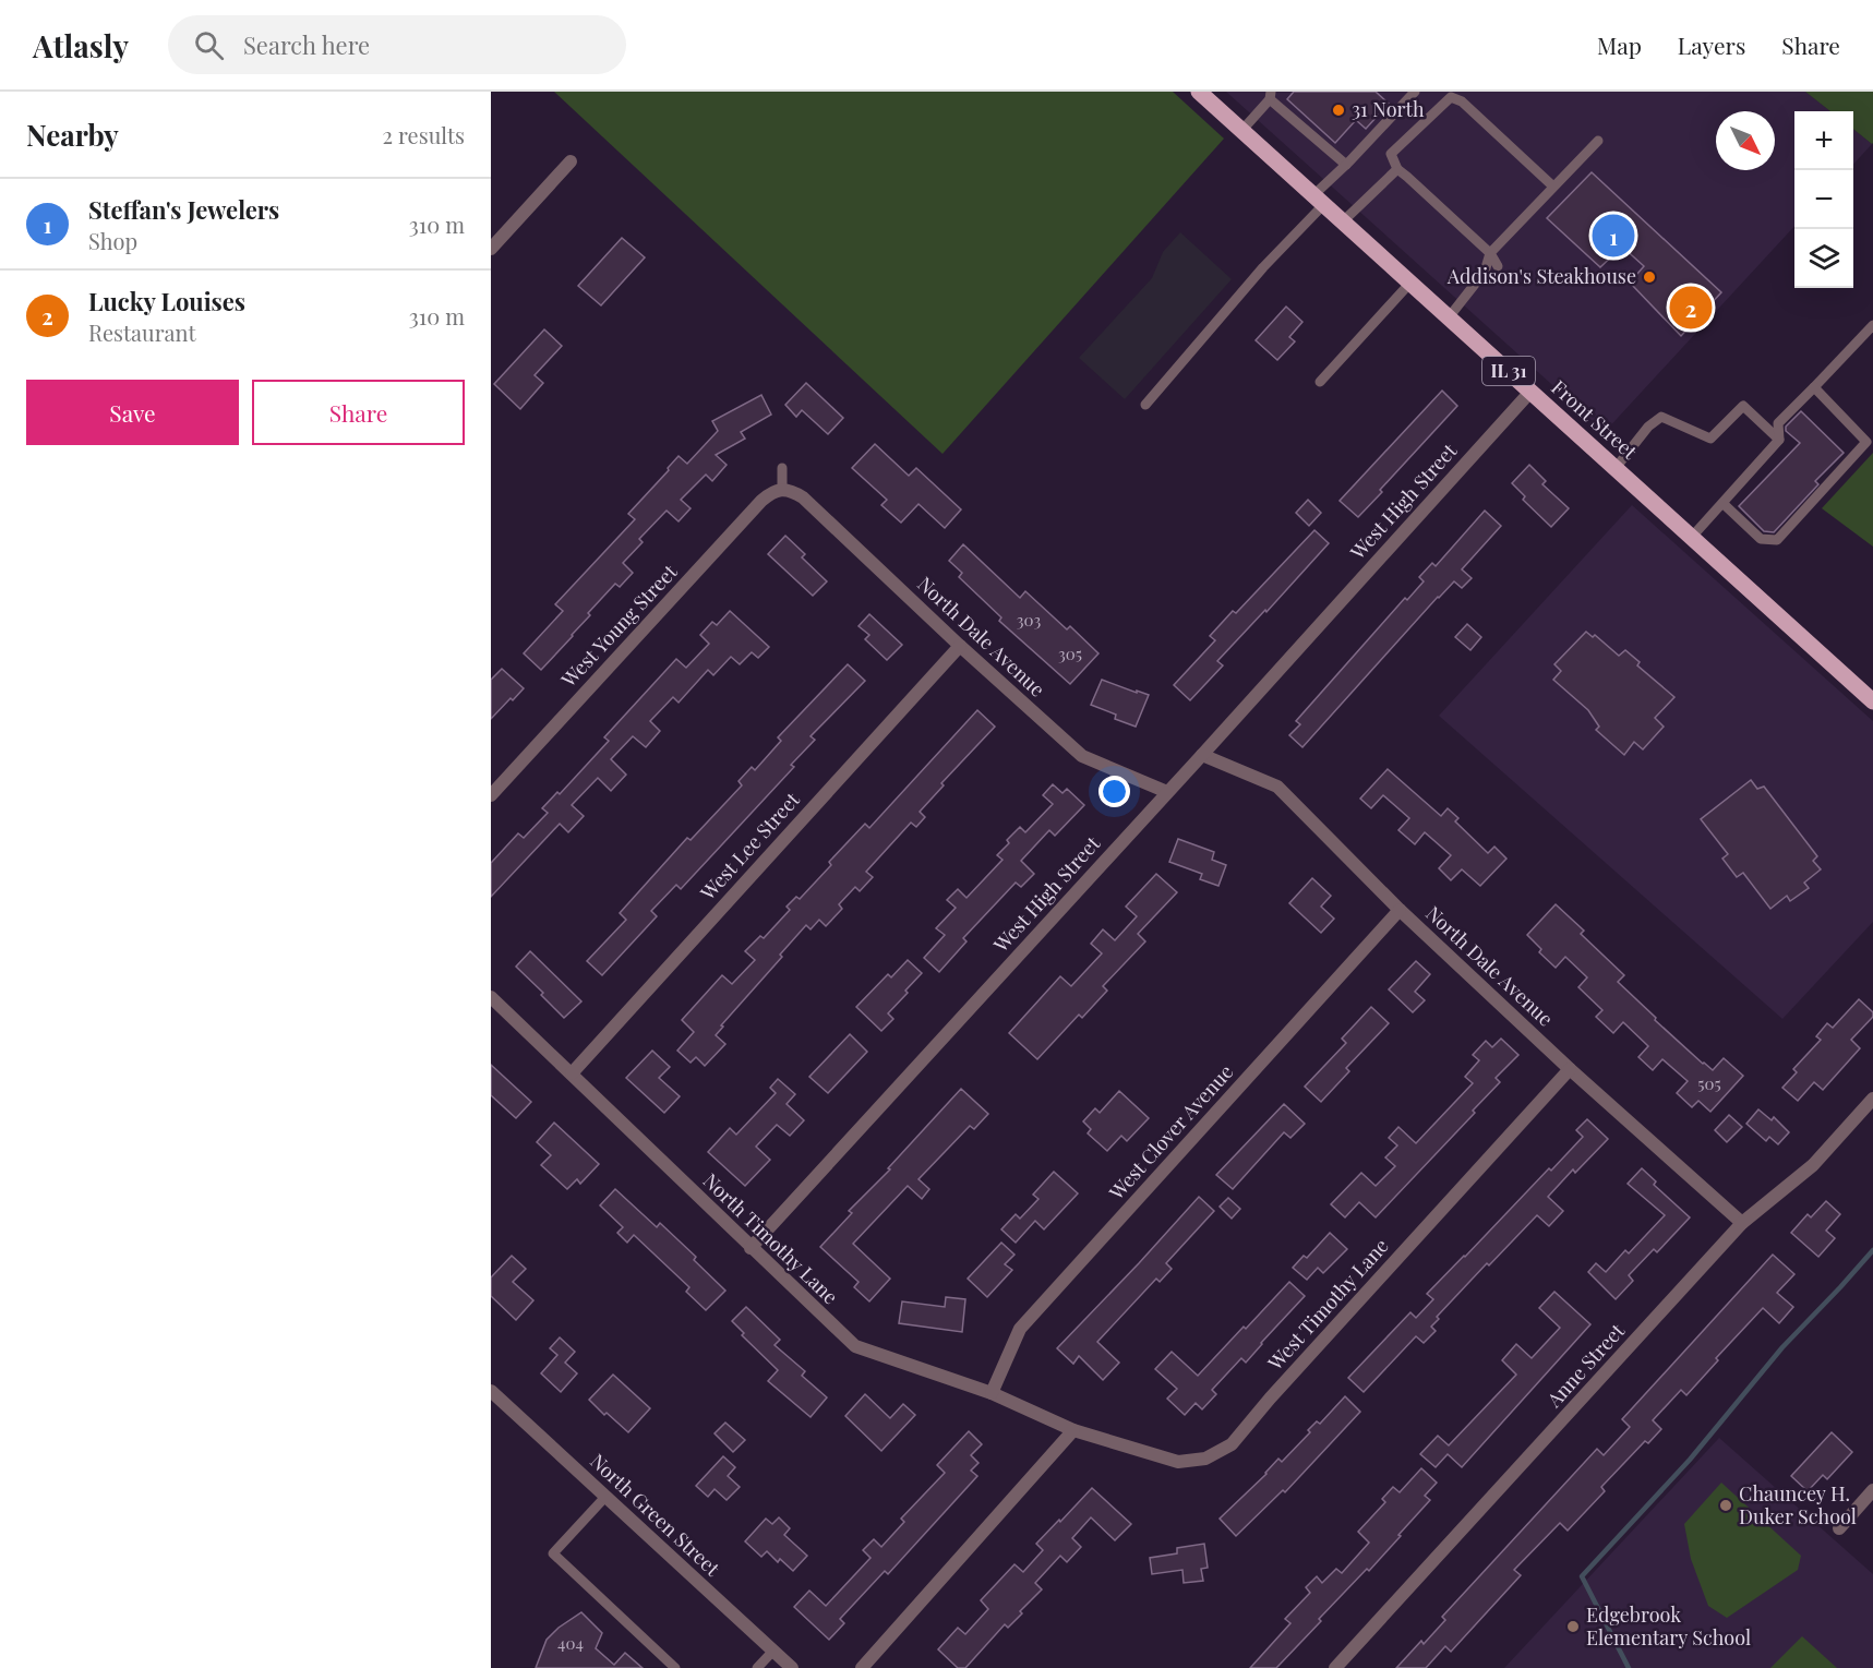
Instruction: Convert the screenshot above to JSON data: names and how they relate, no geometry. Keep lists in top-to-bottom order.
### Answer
{
  "streets": {
    "main road": ["IL 31", "Front Street"],
    "street": [
      "West High Street",
      "West Young Street",
      "North Dale Avenue",
      "West Lee Street",
      "West Clover Avenue",
      "North Timothy Lane",
      "West Timothy Lane",
      "Anne Street",
      "North Green Street"
    ]
  },
  "crossings": [
    ["Front Street", "West High Street"],
    ["West High Street", "North Dale Avenue"],
    ["West High Street", "North Timothy Lane"],
    ["West Young Street", "North Dale Avenue"],
    ["North Dale Avenue", "West Lee Street"],
    ["North Dale Avenue", "West Clover Avenue"],
    ["North Dale Avenue", "West Timothy Lane"],
    ["North Dale Avenue", "Anne Street"],
    ["West Lee Street", "North Timothy Lane"],
    ["West Clover Avenue", "North Timothy Lane"],
    ["North Timothy Lane", "West Timothy Lane"]
  ],
  "places": [
    "31 North",
    "Addison's Steakhouse",
    "Chauncey H. Duker School",
    "Edgebrook Elementary School"
  ],
  "house_numbers": [
    "303",
    "305",
    "505",
    "404"
  ],
  "north": "bottom right",
  "page": {
    "header": "Atlasly",
    "search": "Search here",
    "nav": ["Map", "Layers", "Share"],
    "heading": ["Nearby", "2 results"],
    "map_buttons": ["+", "−"],
    "list": [
      {
        "mark": "1",
        "name": "Steffan's Jewelers",
        "note": "Shop",
        "value": "310 m"
      },
      {
        "mark": "2",
        "name": "Lucky Louises",
        "note": "Restaurant",
        "value": "310 m"
      }
    ],
    "pins": ["1", "2"],
    "buttons": ["Save", "Share"]
  }
}
